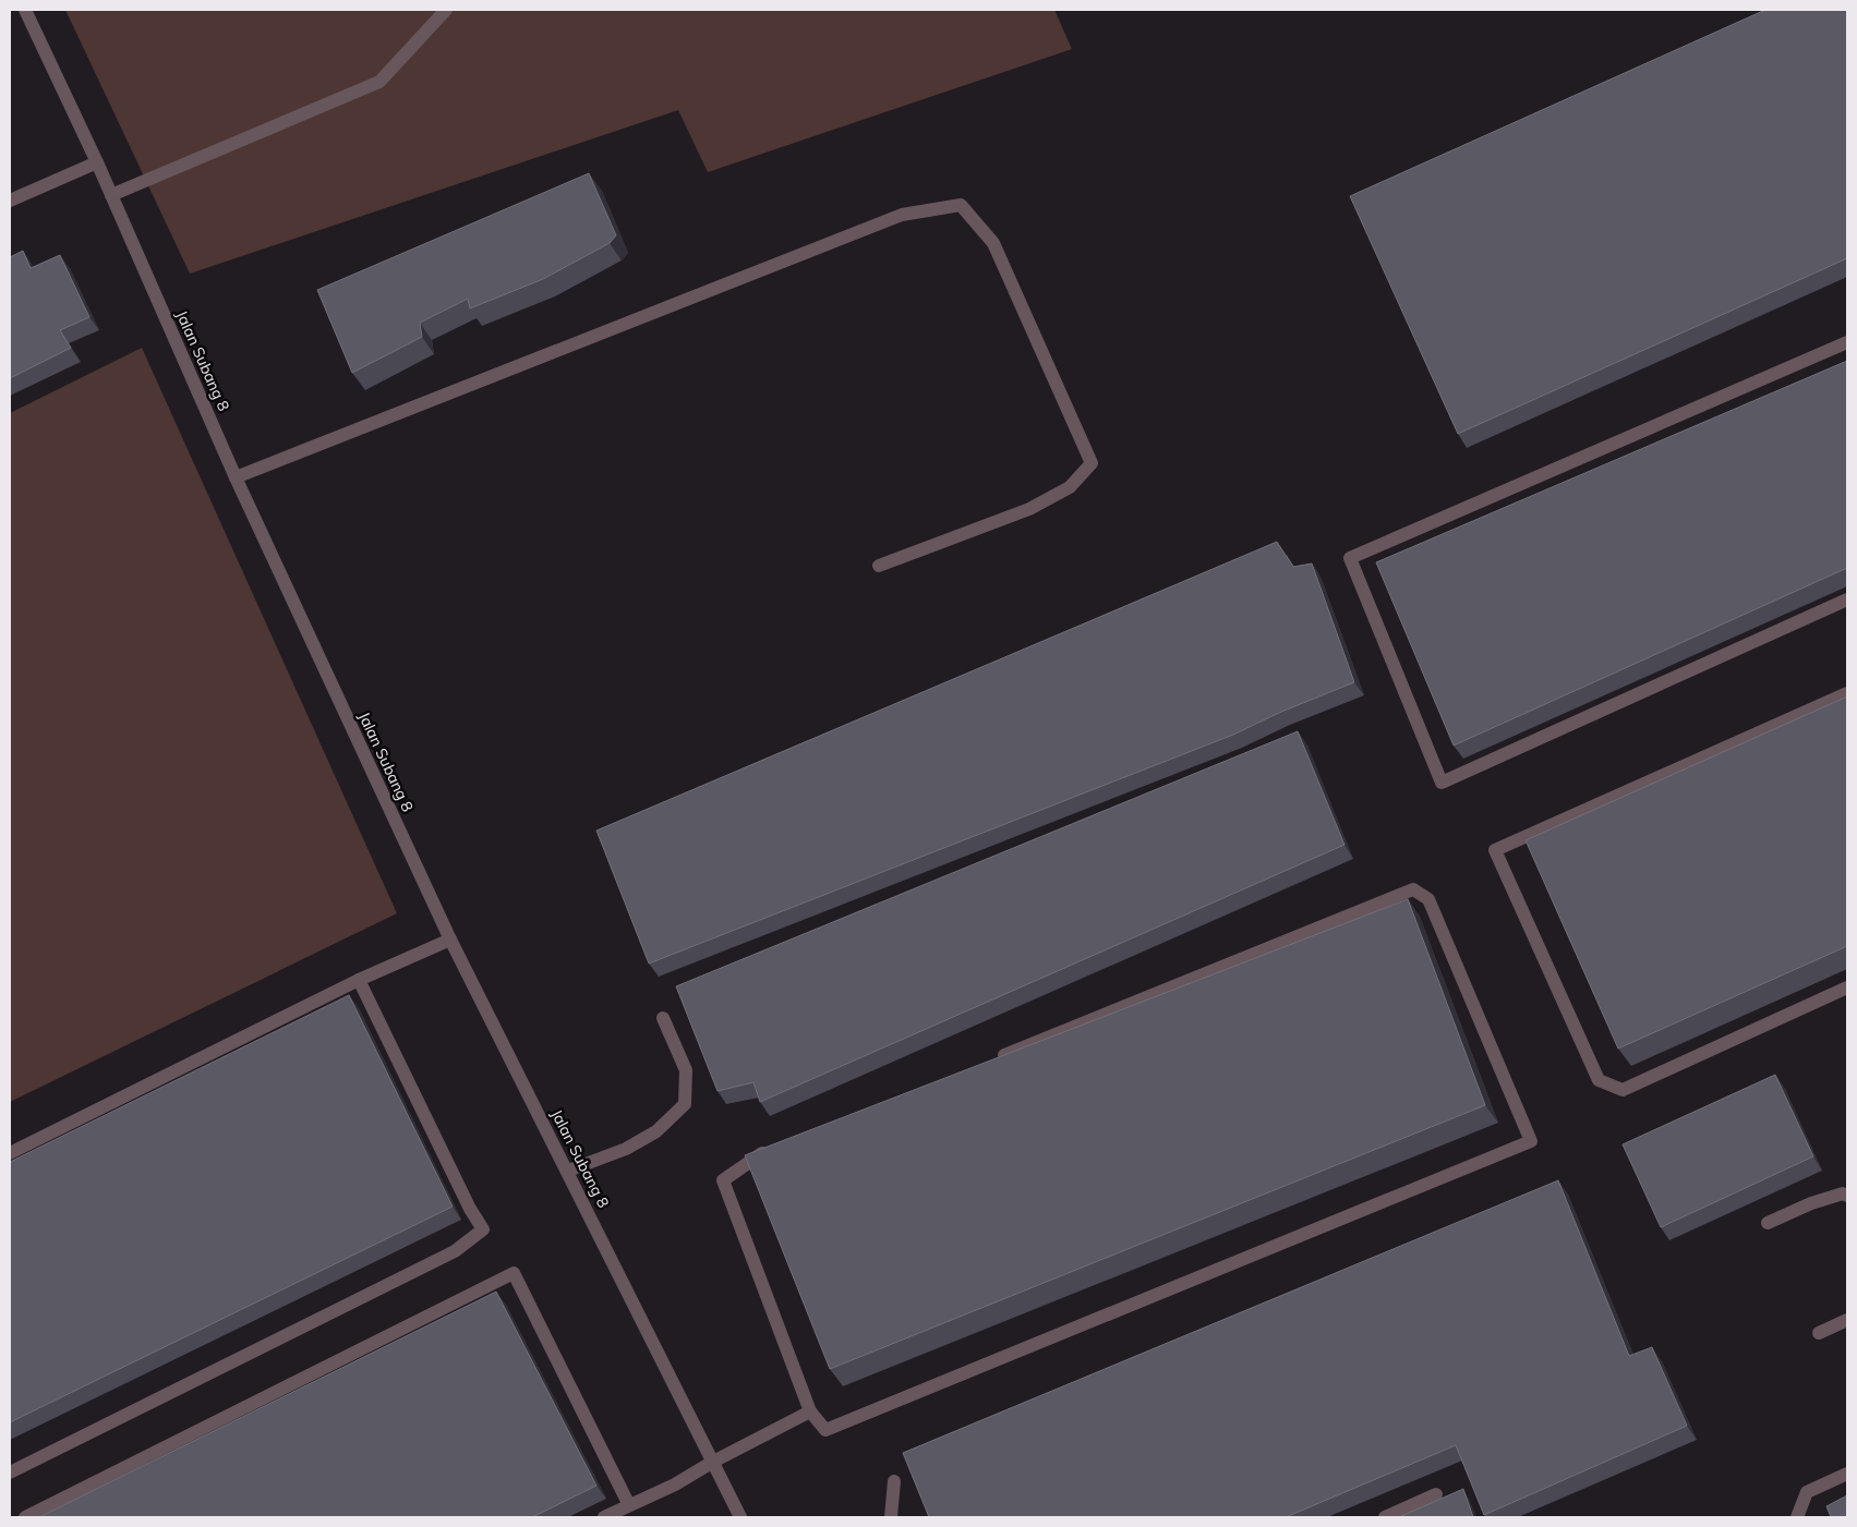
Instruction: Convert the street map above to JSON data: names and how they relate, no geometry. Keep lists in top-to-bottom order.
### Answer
{
  "streets": {
    "street": ["Jalan Subang 8"]
  }
}
